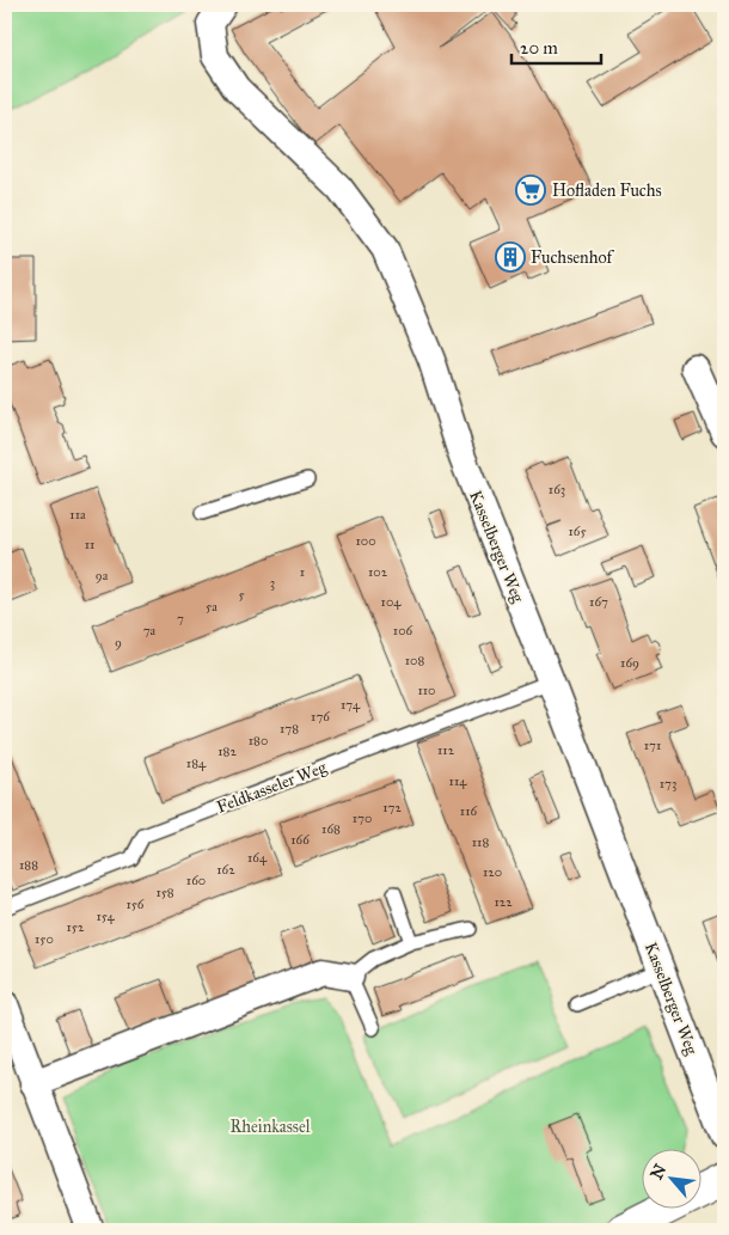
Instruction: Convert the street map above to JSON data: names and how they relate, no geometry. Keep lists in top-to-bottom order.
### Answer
{
  "streets": {
    "street": ["Kasselberger Weg"],
    "lane": ["Feldkasseler Weg"]
  },
  "crossings": [
    ["Kasselberger Weg", "Feldkasseler Weg"]
  ],
  "parks": ["Rheinkassel"],
  "places": {
    "supermarket": ["Hofladen Fuchs"],
    "building": ["Fuchsenhof"]
  },
  "house_numbers": [
    "163",
    "11a",
    "165",
    "100",
    "11",
    "1",
    "102",
    "9a",
    "3",
    "5",
    "104",
    "167",
    "5a",
    "7",
    "7a",
    "106",
    "9",
    "108",
    "169",
    "110",
    "174",
    "176",
    "178",
    "180",
    "171",
    "112",
    "182",
    "184",
    "114",
    "173",
    "172",
    "116",
    "170",
    "168",
    "166",
    "118",
    "164",
    "188",
    "162",
    "120",
    "160",
    "158",
    "122",
    "156",
    "154",
    "152",
    "150"
  ],
  "scale_bar": "20 m",
  "north": "top left"
}
